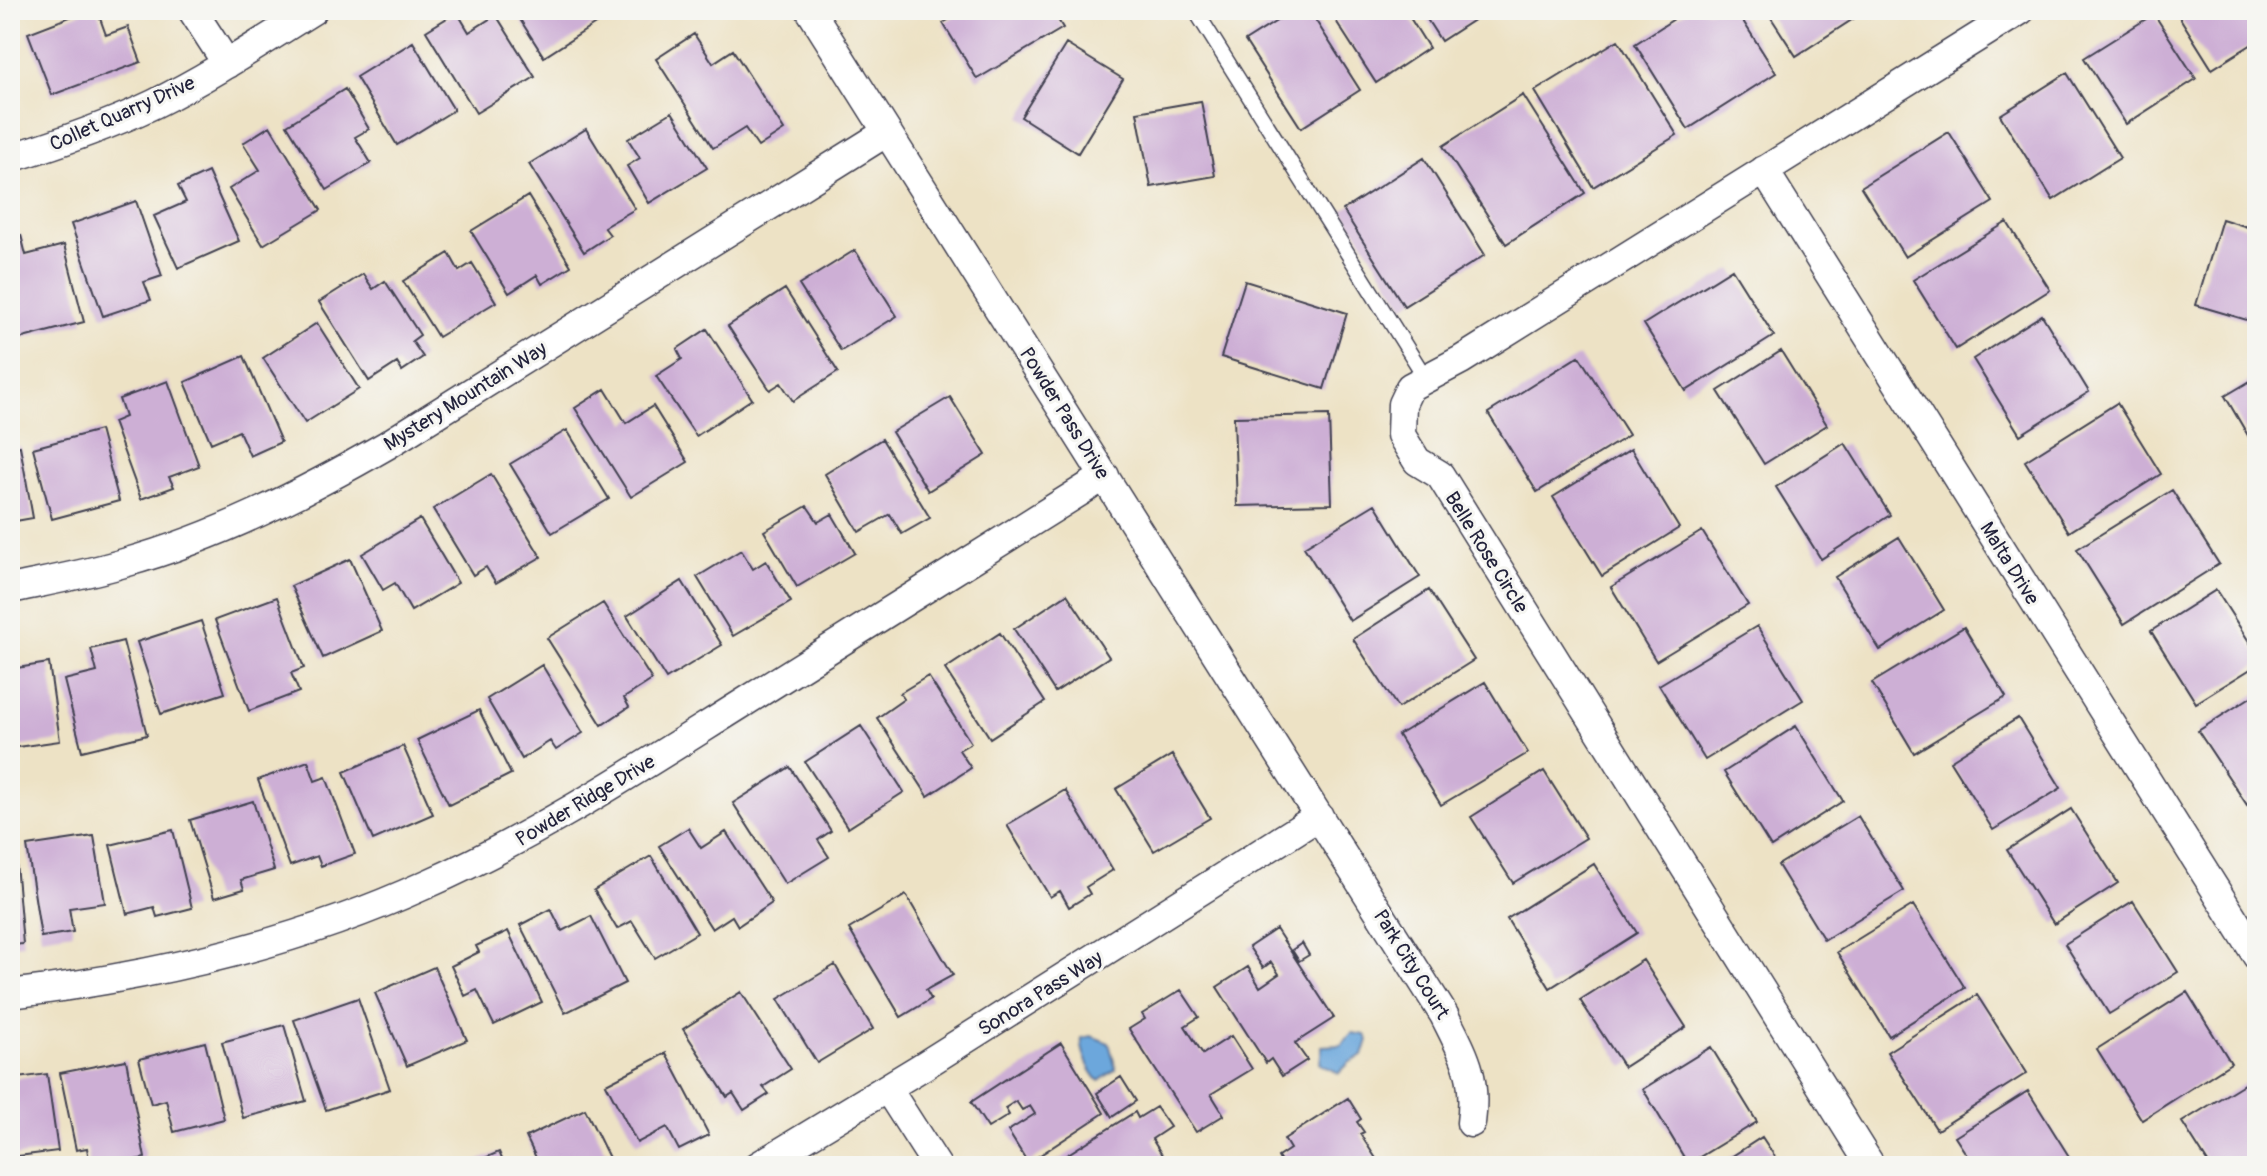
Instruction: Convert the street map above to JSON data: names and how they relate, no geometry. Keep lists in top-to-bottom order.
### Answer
{
  "streets": {
    "street": [
      "Collet Quarry Drive",
      "Mystery Mountain Way",
      "Powder Pass Drive",
      "Belle Rose Circle",
      "Malta Drive",
      "Powder Ridge Drive",
      "Park City Court",
      "Sonora Pass Way"
    ]
  },
  "crossings": [
    ["Mystery Mountain Way", "Powder Pass Drive"],
    ["Powder Pass Drive", "Powder Ridge Drive"],
    ["Powder Pass Drive", "Park City Court"],
    ["Powder Pass Drive", "Sonora Pass Way"],
    ["Belle Rose Circle", "Malta Drive"],
    ["Park City Court", "Sonora Pass Way"]
  ]
}
